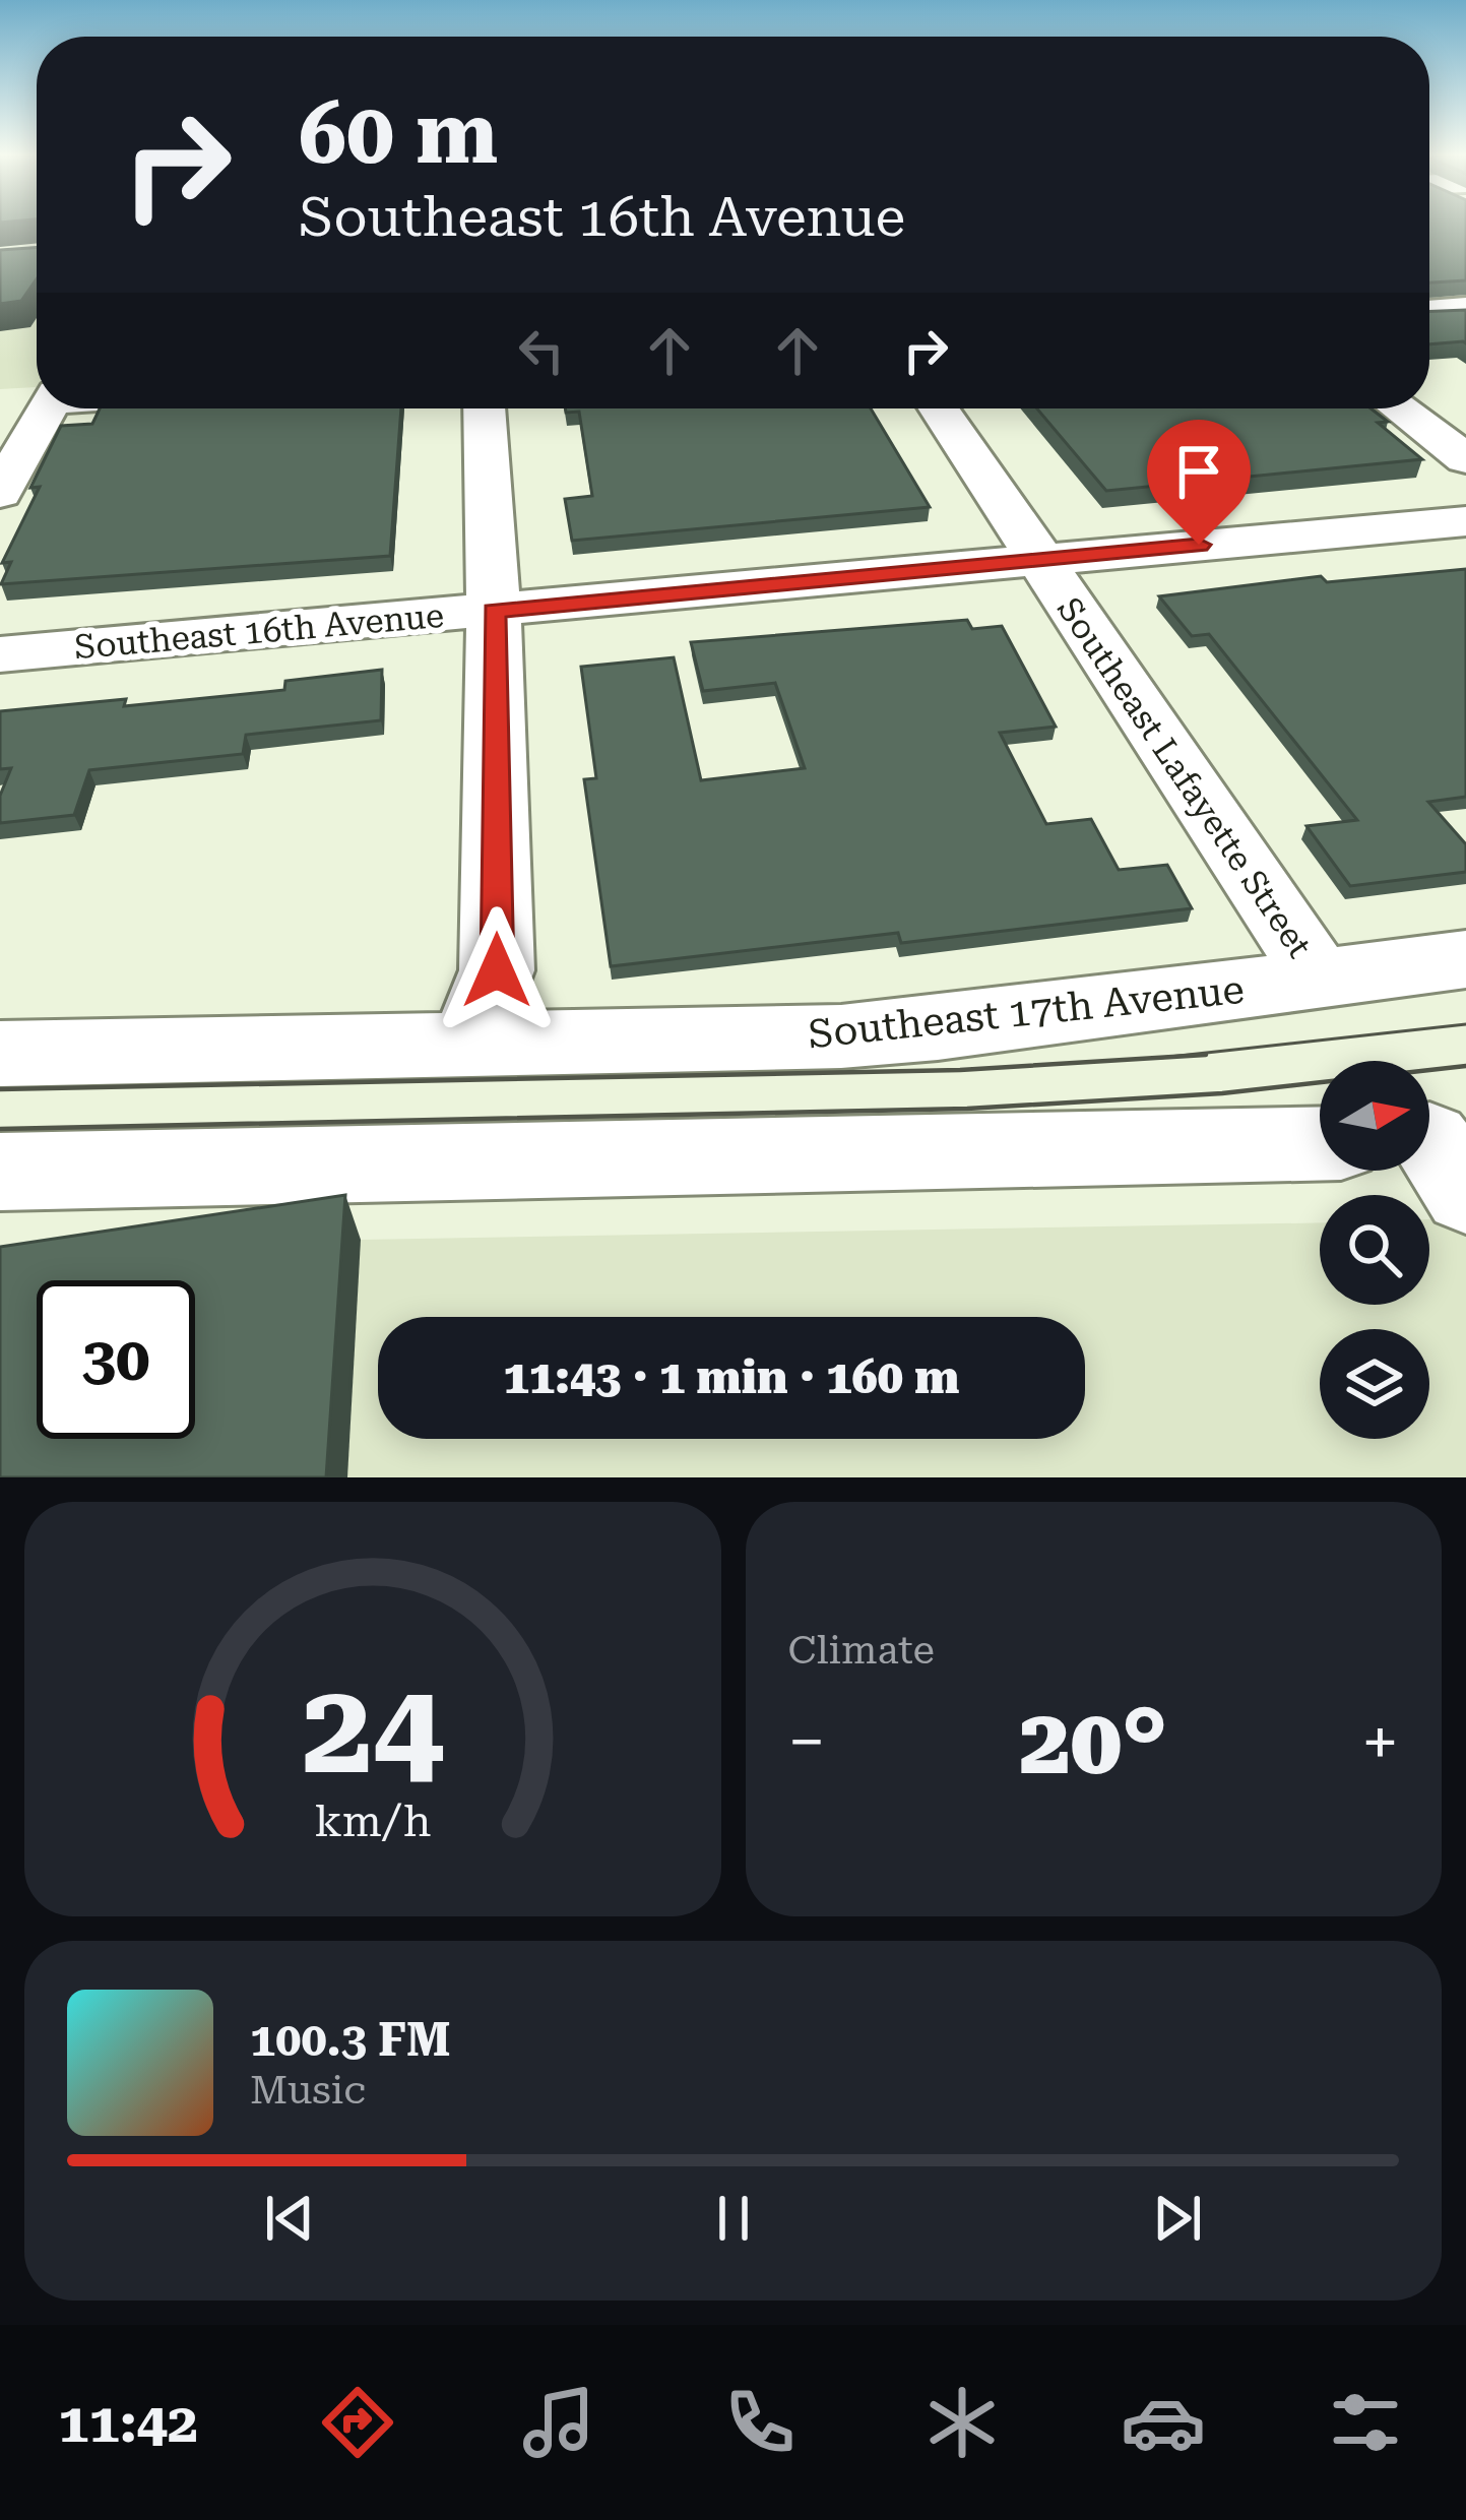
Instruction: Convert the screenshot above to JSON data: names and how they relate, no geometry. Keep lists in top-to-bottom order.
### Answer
{
  "streets": {
    "street": ["Southeast 16th Avenue", "Southeast Lafayette Street", "Southeast 17th Avenue"]
  },
  "crossings": [
    ["Southeast 16th Avenue", "Southeast Lafayette Street"],
    ["Southeast Lafayette Street", "Southeast 17th Avenue"]
  ],
  "north": "right",
  "page": {
    "turn": ["60 m", "Southeast 16th Avenue"],
    "limit": "30",
    "trip": "11:43 · 1 min · 160 m",
    "tile": "Climate",
    "heat": ["−", "20°", "+"],
    "song": ["100.3 FM", "Music"],
    "tabs": "11:42",
    "gauge": ["24", "km/h"]
  }
}
